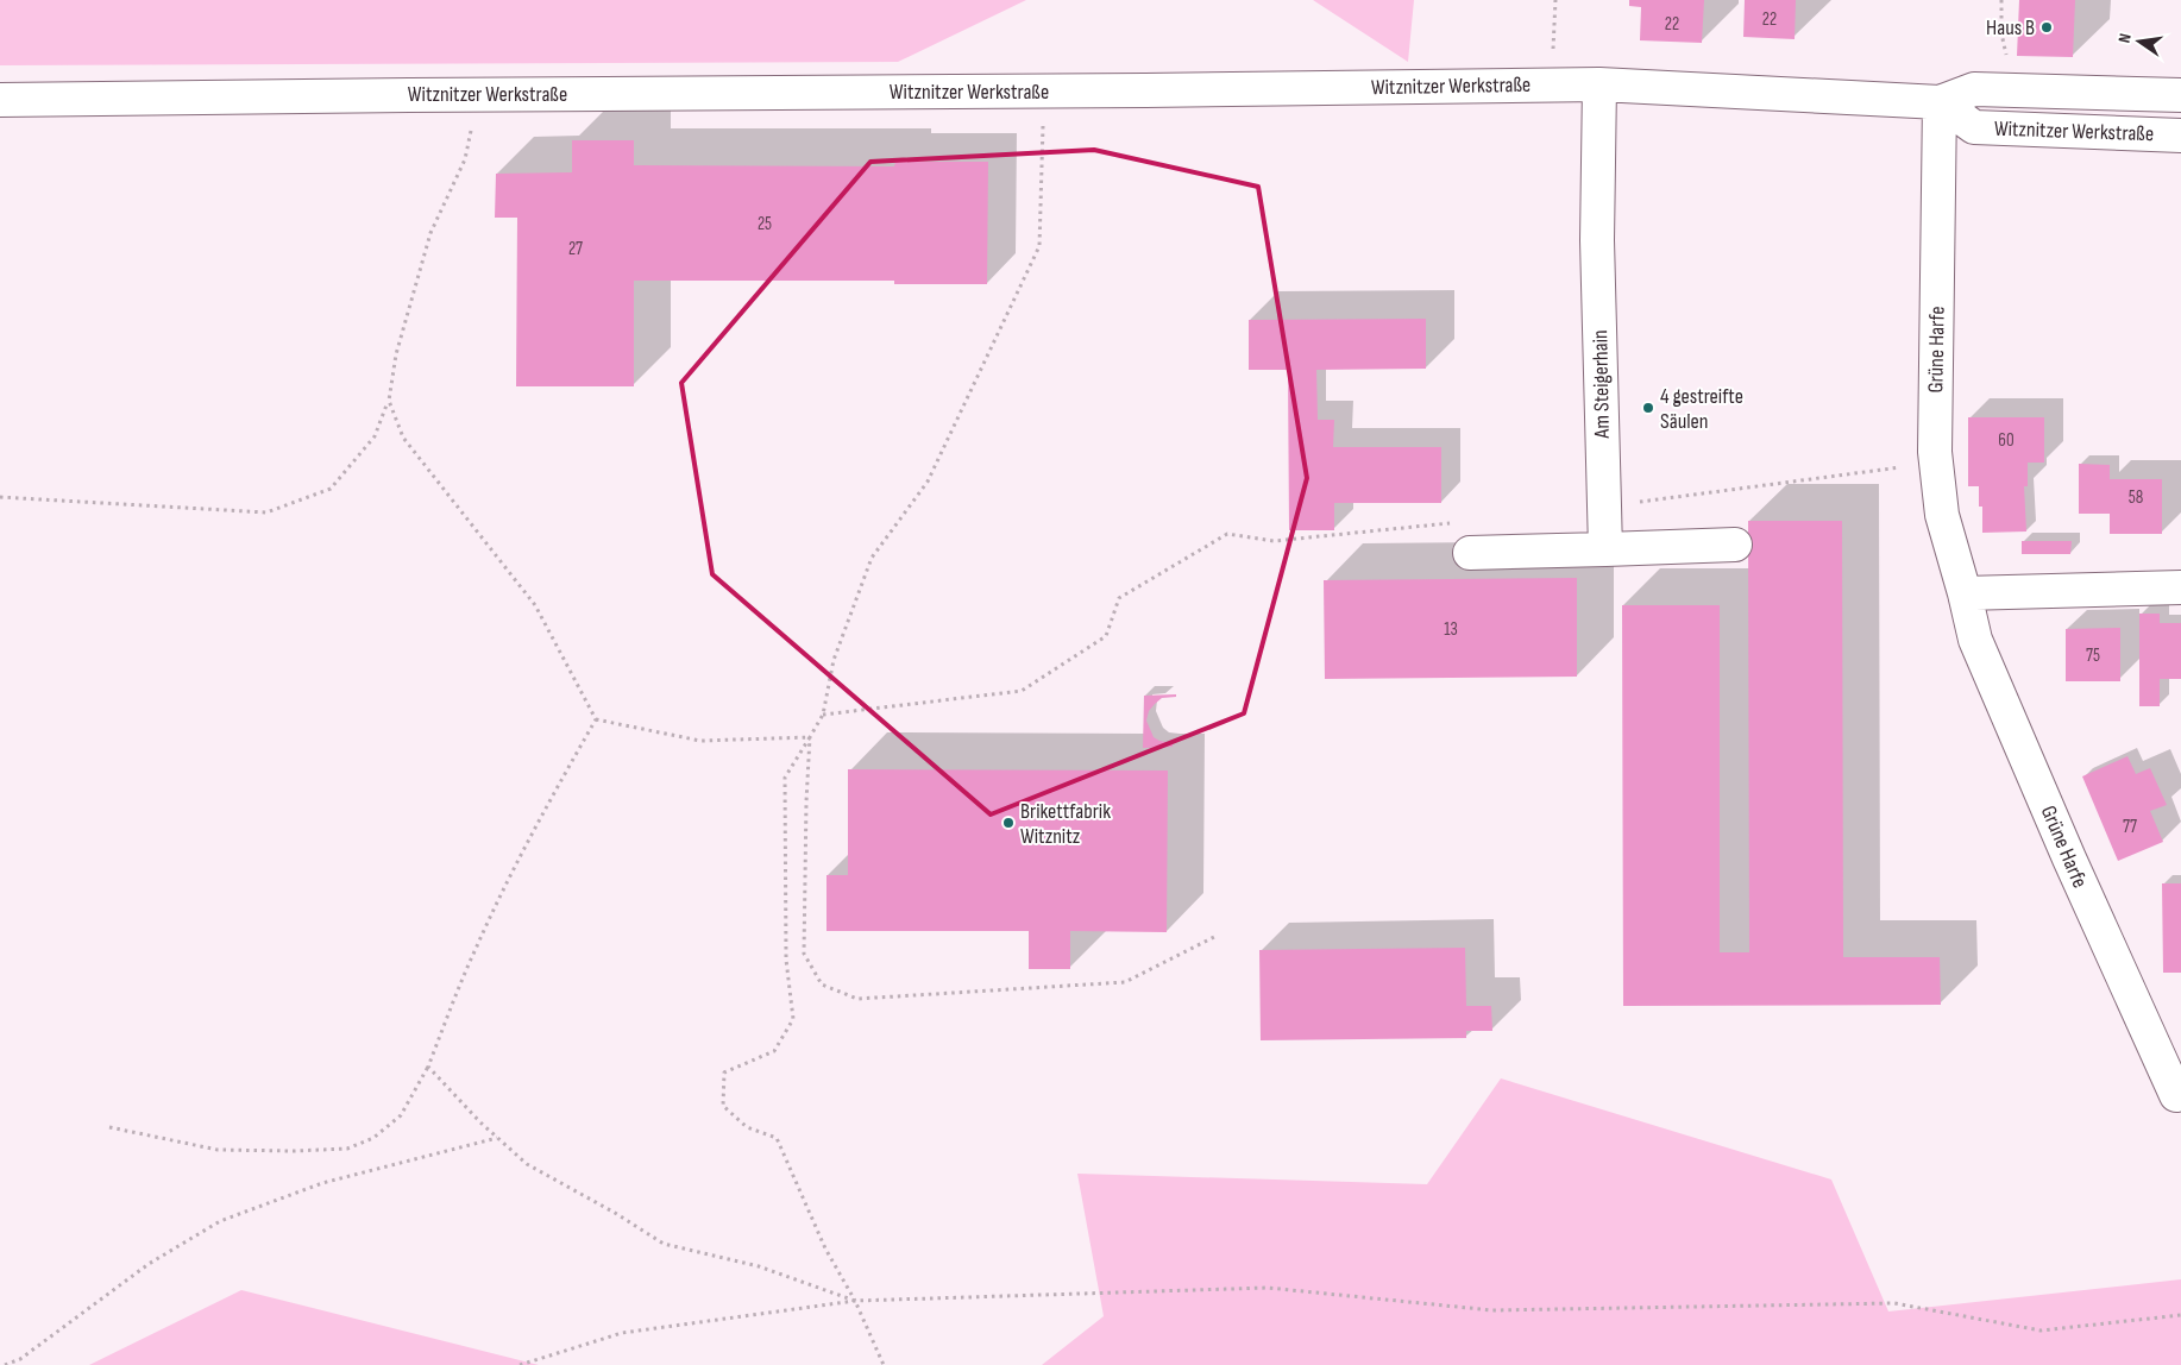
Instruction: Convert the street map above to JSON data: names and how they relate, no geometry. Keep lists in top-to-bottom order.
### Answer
{
  "streets": {
    "street": ["Witznitzer Werkstraße", "Grüne Harfe", "Am Steigerhain"]
  },
  "crossings": [
    ["Witznitzer Werkstraße", "Grüne Harfe"],
    ["Witznitzer Werkstraße", "Am Steigerhain"]
  ],
  "places": ["Haus B", "4 gestreifte Säulen", "Brikettfabrik Witznitz"],
  "house_numbers": [
    "22",
    "22",
    "25",
    "27",
    "60",
    "58",
    "13",
    "75",
    "77"
  ],
  "north": "left"
}
